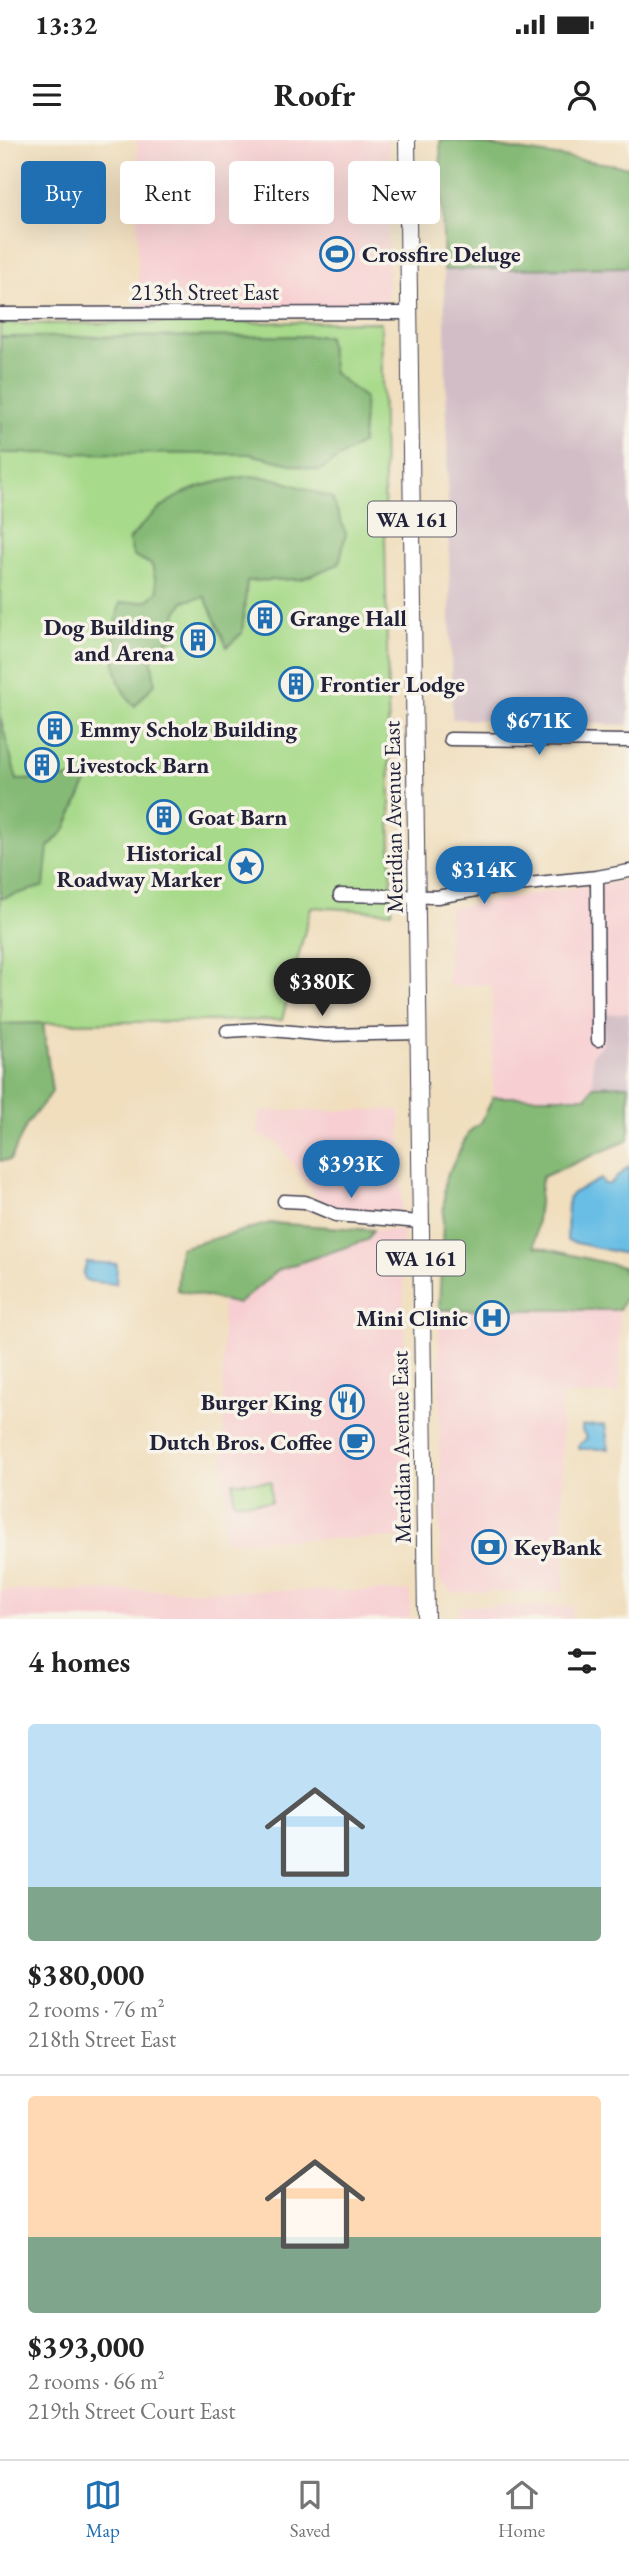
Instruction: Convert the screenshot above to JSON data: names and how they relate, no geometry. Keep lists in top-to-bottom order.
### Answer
{
  "streets": {
    "main road": ["WA 161", "Meridian Avenue East"],
    "street": ["213th Street East"]
  },
  "crossings": [
    ["213th Street East", "Meridian Avenue East"]
  ],
  "places": {
    "sports": ["Crossfire Deluge"],
    "building": [
      "Grange Hall",
      "Dog Building and Arena",
      "Frontier Lodge",
      "Emmy Scholz Building",
      "Livestock Barn",
      "Goat Barn"
    ],
    "place": ["Historical Roadway Marker"],
    "hospital": ["Mini Clinic"],
    "restaurant": ["Burger King"],
    "cafe": ["Dutch Bros. Coffee"],
    "bank": ["KeyBank"]
  },
  "page": {
    "status": "13:32",
    "header": "Roofr",
    "chip": [
      "Buy",
      "Rent",
      "Filters",
      "New"
    ],
    "price": [
      "$671K",
      "$314K",
      "$380K",
      "$393K"
    ],
    "heading": "4 homes",
    "list": [
      {
        "name": "$380,000",
        "note": "2 rooms · 76 m² · 218th Street East"
      },
      {
        "name": "$393,000",
        "note": "2 rooms · 66 m² · 219th Street Court East"
      }
    ],
    "tabs": ["Map", "Saved", "Home"]
  }
}
